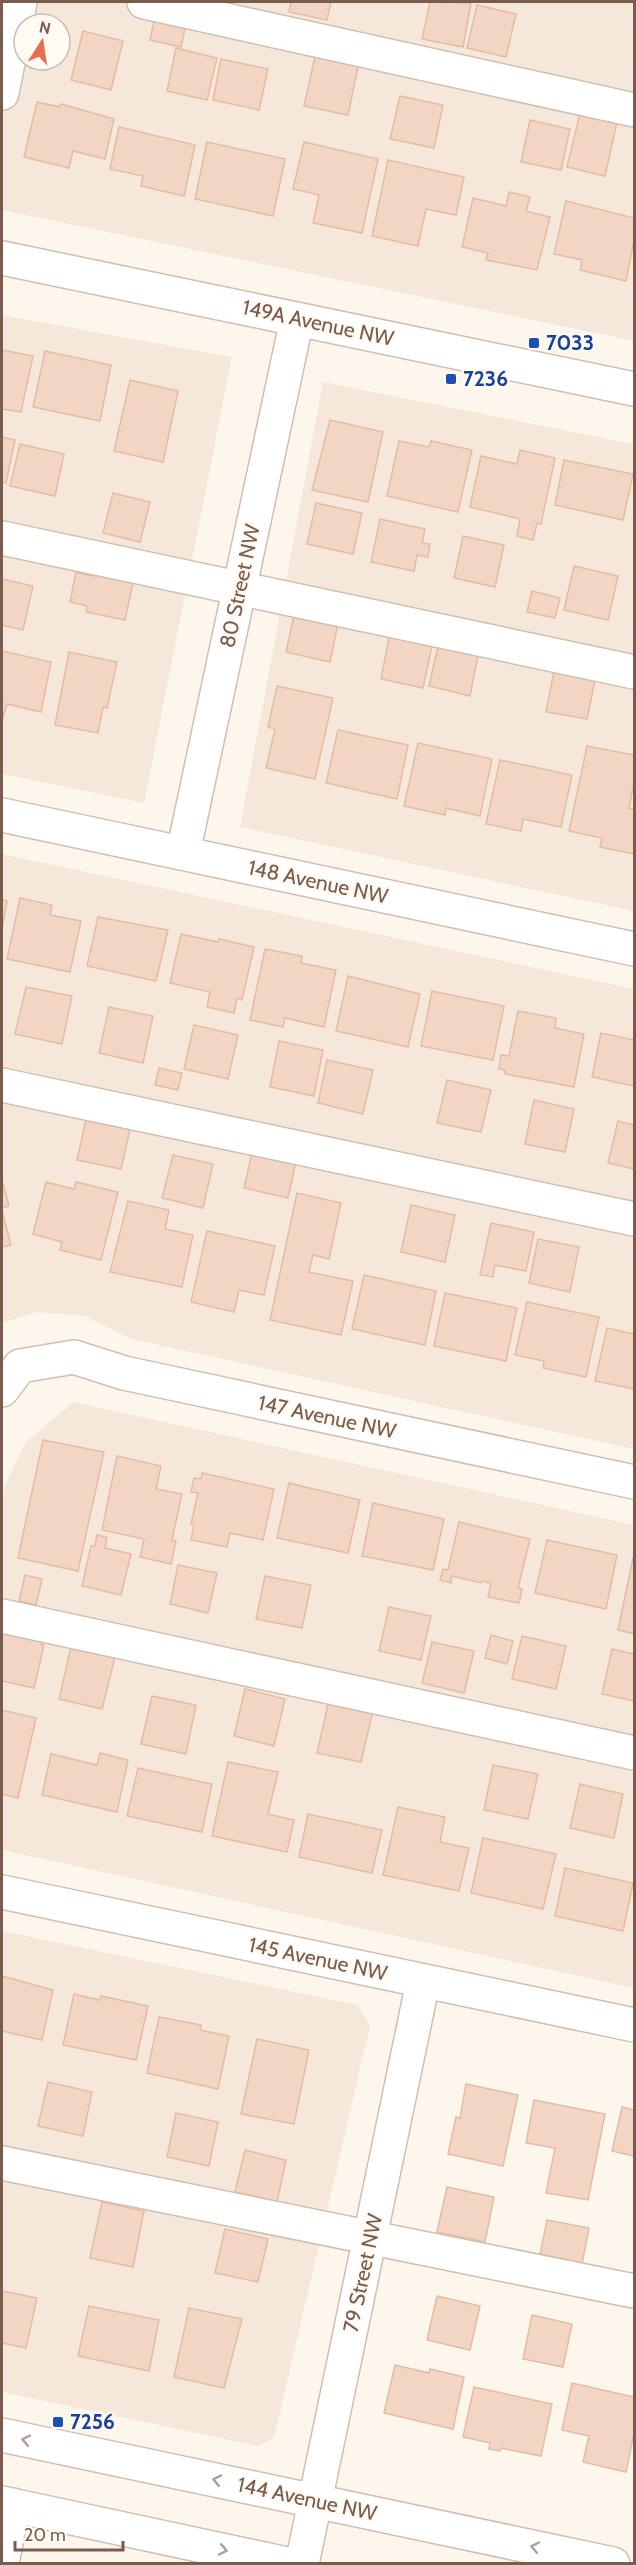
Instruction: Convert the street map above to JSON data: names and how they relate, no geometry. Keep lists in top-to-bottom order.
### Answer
{
  "streets": {
    "street": [
      "149A Avenue NW",
      "80 Street NW",
      "148 Avenue NW",
      "147 Avenue NW",
      "145 Avenue NW",
      "79 Street NW",
      "144 Avenue NW"
    ]
  },
  "crossings": [
    ["149A Avenue NW", "80 Street NW"],
    ["80 Street NW", "148 Avenue NW"],
    ["145 Avenue NW", "79 Street NW"],
    ["79 Street NW", "144 Avenue NW"]
  ],
  "places": {
    "transit": ["7033", "7236", "7256"]
  },
  "scale_bar": "20 m",
  "north": "top"
}
